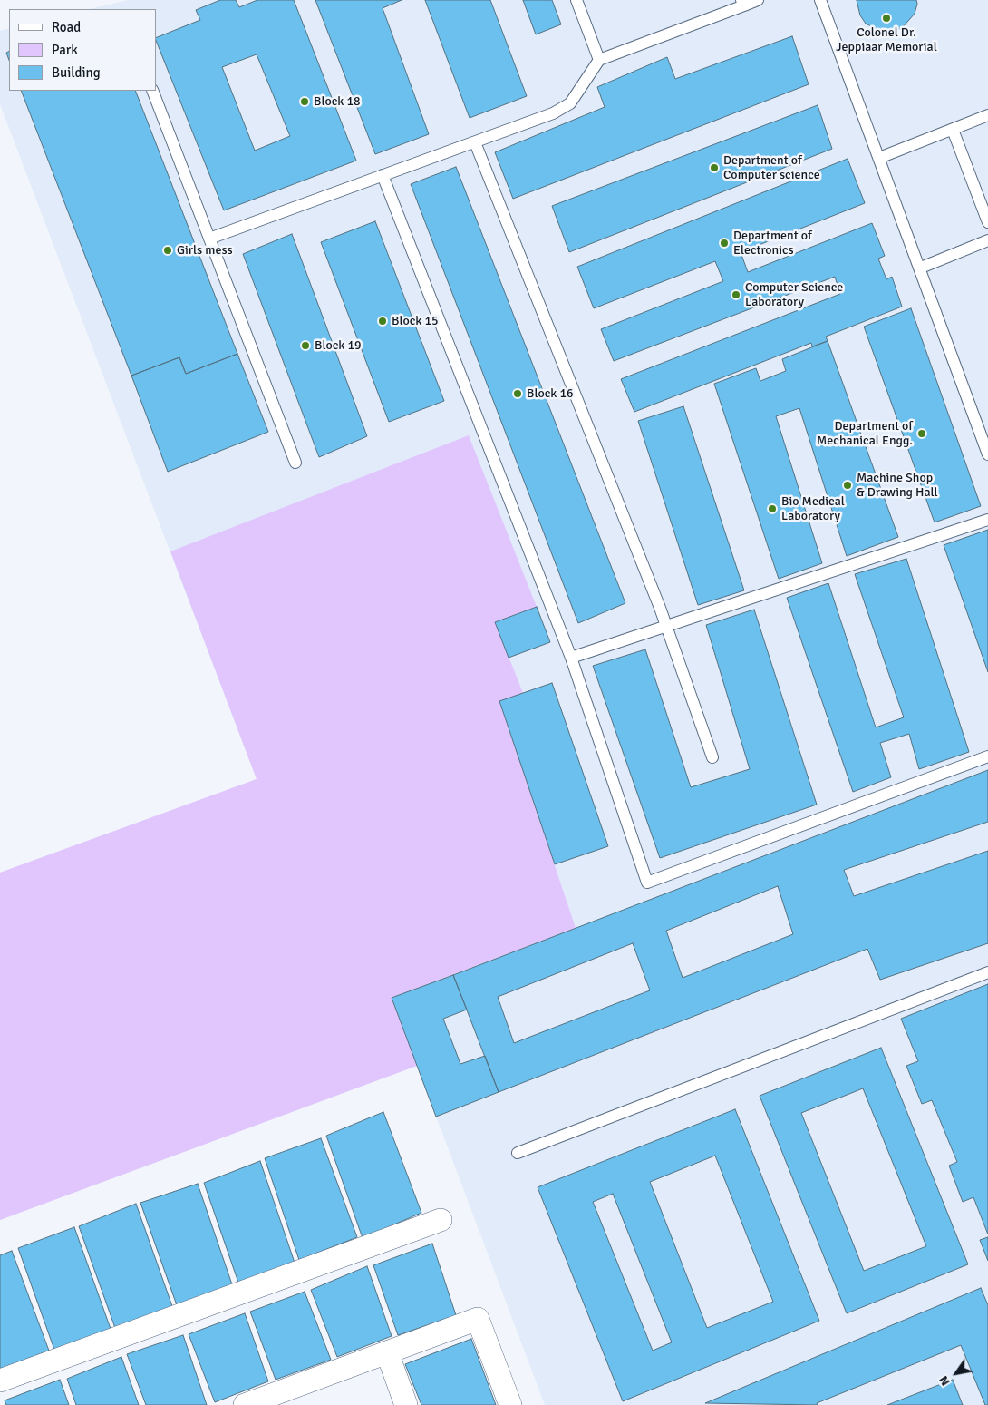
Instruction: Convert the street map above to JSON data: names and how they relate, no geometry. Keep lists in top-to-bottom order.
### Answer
{
  "places": [
    "Colonel Dr. Jeppiaar Memorial",
    "Block 18",
    "Department of Computer science",
    "Department of Electronics",
    "Girls mess",
    "Computer Science Laboratory",
    "Block 15",
    "Block 19",
    "Block 16",
    "Department of Mechanical Engg.",
    "Machine Shop & Drawing Hall",
    "Bio Medical Laboratory"
  ],
  "legend": ["Road", "Park", "Building"],
  "north": "bottom left"
}
